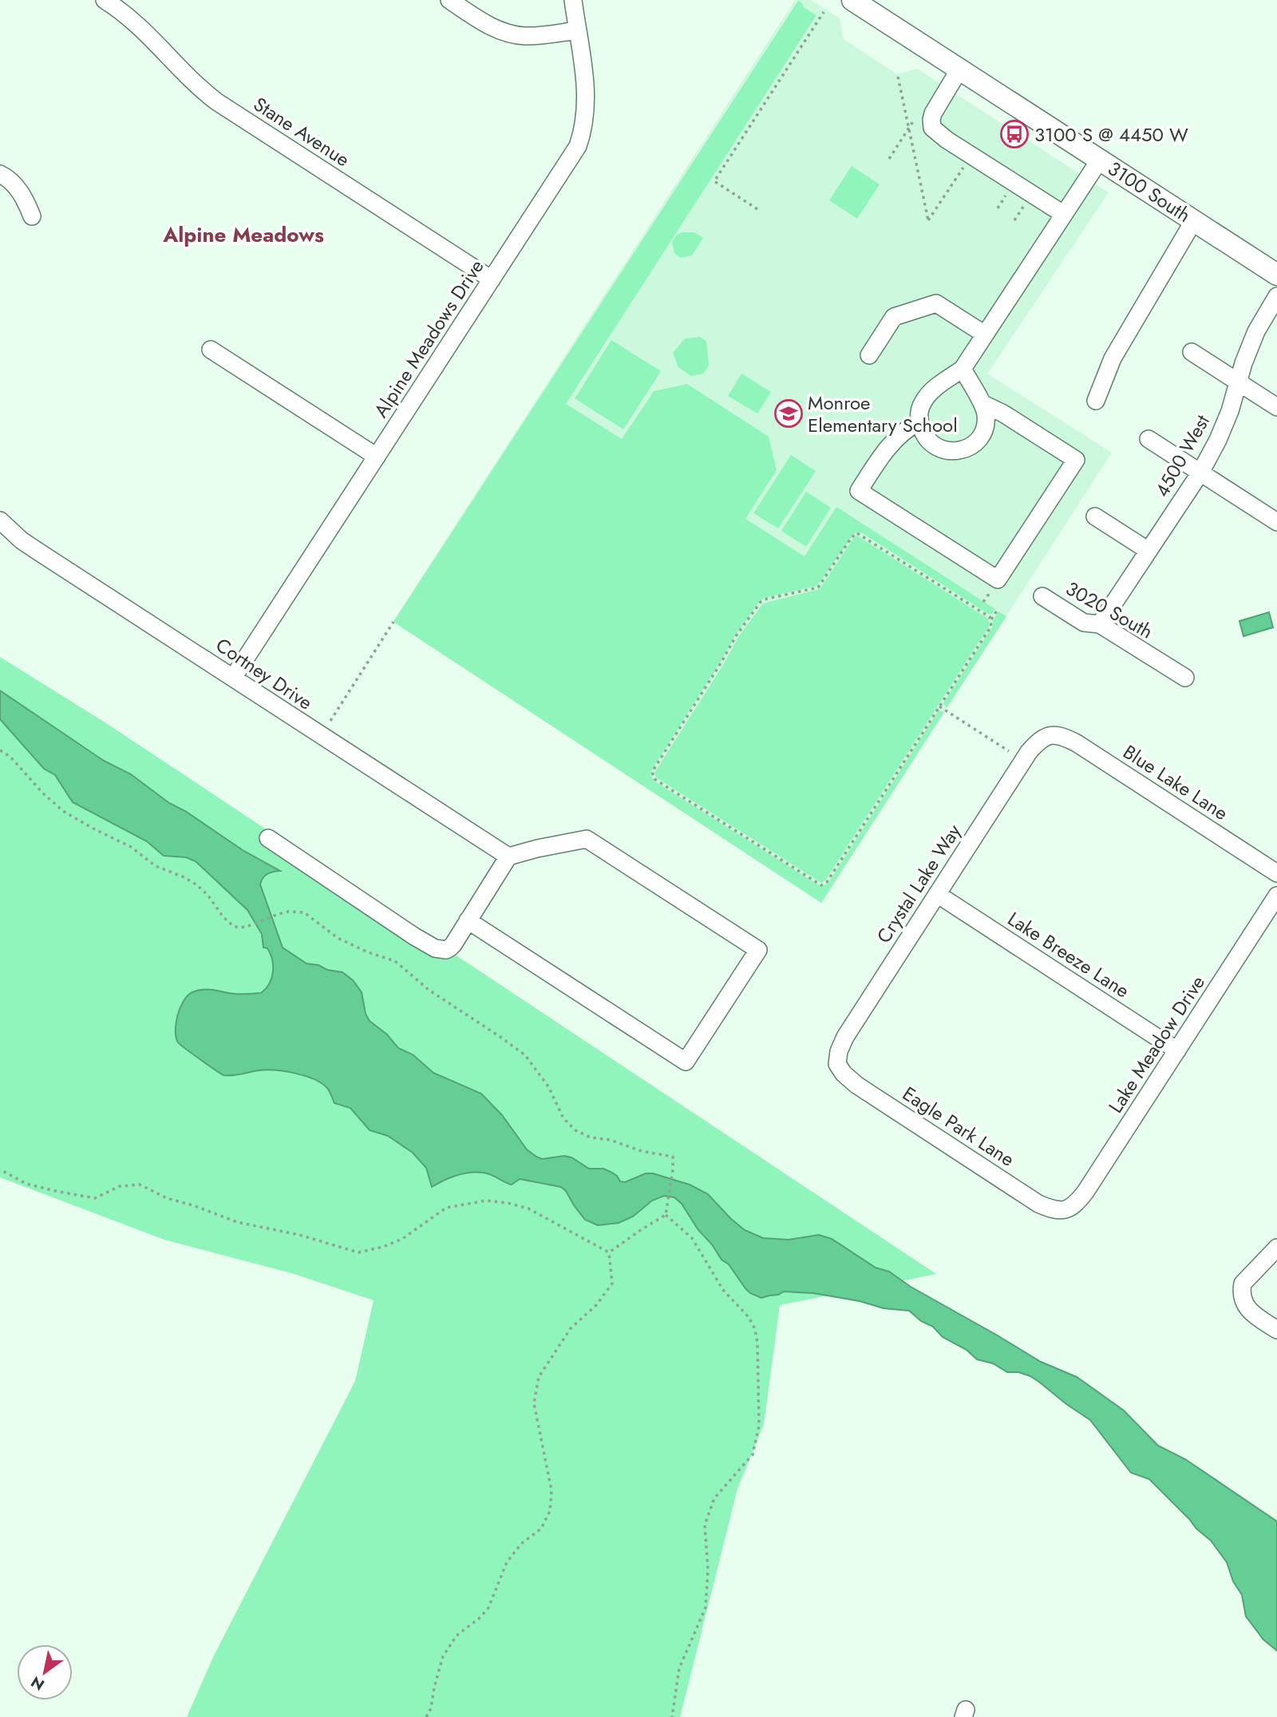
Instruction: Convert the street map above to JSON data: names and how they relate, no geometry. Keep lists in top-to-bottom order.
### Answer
{
  "streets": {
    "main road": ["3100 South"],
    "street": [
      "Stane Avenue",
      "Alpine Meadows Drive",
      "4500 West",
      "3020 South",
      "Cortney Drive",
      "Blue Lake Lane",
      "Crystal Lake Way",
      "Lake Breeze Lane",
      "Lake Meadow Drive",
      "Eagle Park Lane"
    ]
  },
  "crossings": [
    ["Stane Avenue", "Alpine Meadows Drive"],
    ["Alpine Meadows Drive", "Cortney Drive"],
    ["4500 West", "3020 South"],
    ["Blue Lake Lane", "Crystal Lake Way"],
    ["Crystal Lake Way", "Lake Breeze Lane"],
    ["Crystal Lake Way", "Eagle Park Lane"],
    ["Lake Breeze Lane", "Lake Meadow Drive"],
    ["Lake Meadow Drive", "Eagle Park Lane"]
  ],
  "districts": ["Alpine Meadows"],
  "places": {
    "bus stop": ["3100 S @ 4450 W"],
    "school or university": ["Monroe Elementary School"]
  },
  "north": "bottom left"
}
